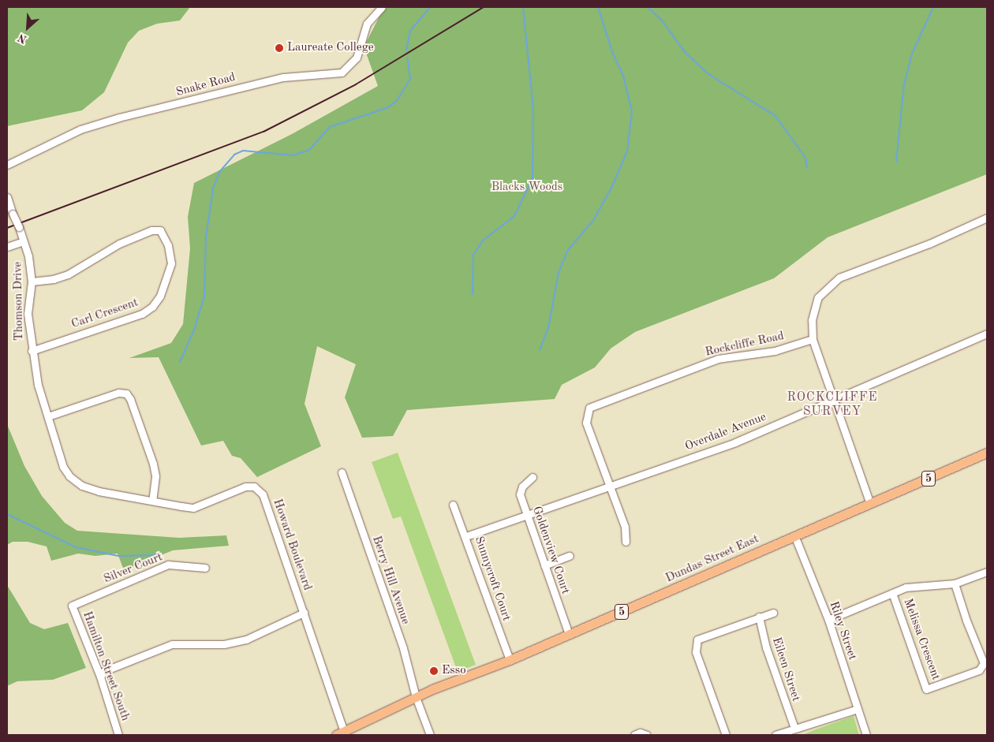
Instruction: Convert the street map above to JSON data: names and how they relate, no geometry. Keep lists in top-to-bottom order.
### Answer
{
  "streets": {
    "main road": ["5", "Dundas Street East"],
    "street": [
      "Snake Road",
      "Thomson Drive",
      "Carl Crescent",
      "Rockcliffe Road",
      "Overdale Avenue",
      "Howard Boulevard",
      "Goldenview Court",
      "Silver Court",
      "Sunnycroft Court",
      "Berry Hill Avenue",
      "Riley Street",
      "Melissa Crescent",
      "Hamilton Street South",
      "Eileen Street"
    ]
  },
  "crossings": [
    ["Thomson Drive", "Carl Crescent"],
    ["Thomson Drive", "Howard Boulevard"],
    ["Rockcliffe Road", "Overdale Avenue"],
    ["Overdale Avenue", "Goldenview Court"],
    ["Overdale Avenue", "Sunnycroft Court"],
    ["Howard Boulevard", "Dundas Street East"],
    ["Goldenview Court", "Dundas Street East"],
    ["Dundas Street East", "Sunnycroft Court"],
    ["Dundas Street East", "Berry Hill Avenue"],
    ["Dundas Street East", "Riley Street"],
    ["Silver Court", "Hamilton Street South"]
  ],
  "districts": ["ROCKCLIFFE SURVEY"],
  "parks": ["Blacks Woods"],
  "places": ["Laureate College", "Esso"],
  "north": "bottom left"
}
